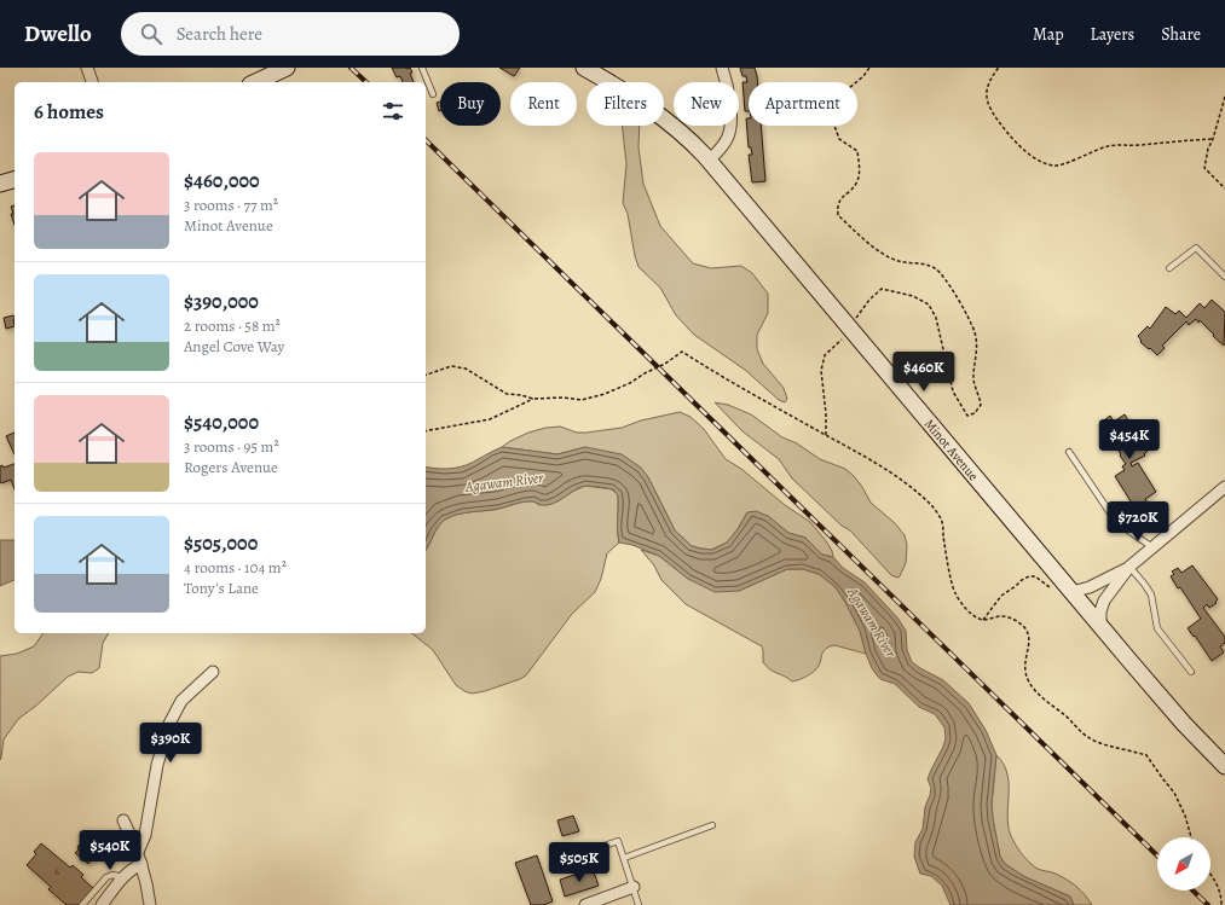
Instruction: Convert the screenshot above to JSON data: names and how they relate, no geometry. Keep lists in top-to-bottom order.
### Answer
{
  "streets": {
    "main road": ["Minot Avenue"]
  },
  "water": ["Agawam River"],
  "house_numbers": ["6"],
  "north": "bottom left",
  "page": {
    "header": "Dwello",
    "search": "Search here",
    "nav": ["Map", "Layers", "Share"],
    "chip": [
      "Buy",
      "Rent",
      "Filters",
      "New",
      "Apartment"
    ],
    "heading": "6 homes",
    "list": [
      {
        "name": "$460,000",
        "note": "3 rooms · 77 m² · Minot Avenue"
      },
      {
        "name": "$390,000",
        "note": "2 rooms · 58 m² · Angel Cove Way"
      },
      {
        "name": "$540,000",
        "note": "3 rooms · 95 m² · Rogers Avenue"
      },
      {
        "name": "$505,000",
        "note": "4 rooms · 104 m² · Tony's Lane"
      }
    ],
    "price": [
      "$460K",
      "$454K",
      "$720K",
      "$390K",
      "$540K",
      "$505K"
    ]
  }
}
